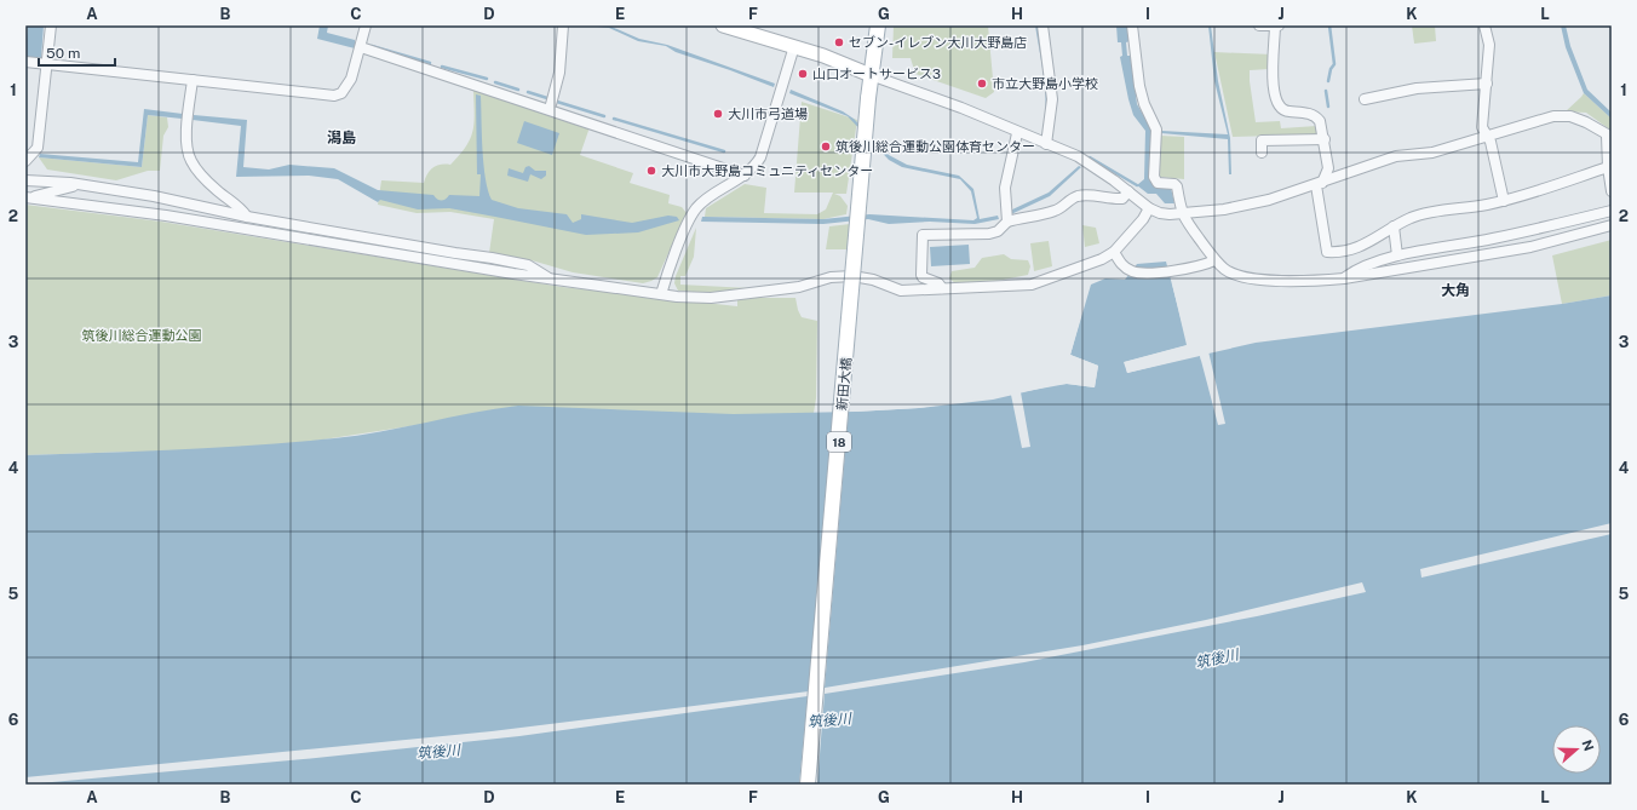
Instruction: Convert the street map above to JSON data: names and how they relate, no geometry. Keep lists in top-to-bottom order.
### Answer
{
  "streets": {
    "main road": ["新田大橋", "18"]
  },
  "crossings": [
    ["新田大橋", "18"]
  ],
  "districts": ["潟島", "大角"],
  "water": ["筑後川"],
  "parks": ["筑後川総合運動公園"],
  "places": [
    "セブン-イレブン大川大野島店",
    "山口オートサービス3",
    "市立大野島小学校",
    "大川市弓道場",
    "筑後川総合運動公園体育センター",
    "大川市大野島コミュニティセンター"
  ],
  "scale_bar": "50 m",
  "north": "right",
  "grid": {
    "columns": [
      "A",
      "B",
      "C",
      "D",
      "E",
      "F",
      "G",
      "H",
      "I",
      "J",
      "K",
      "L"
    ],
    "rows": [
      "1",
      "2",
      "3",
      "4",
      "5",
      "6"
    ]
  }
}
